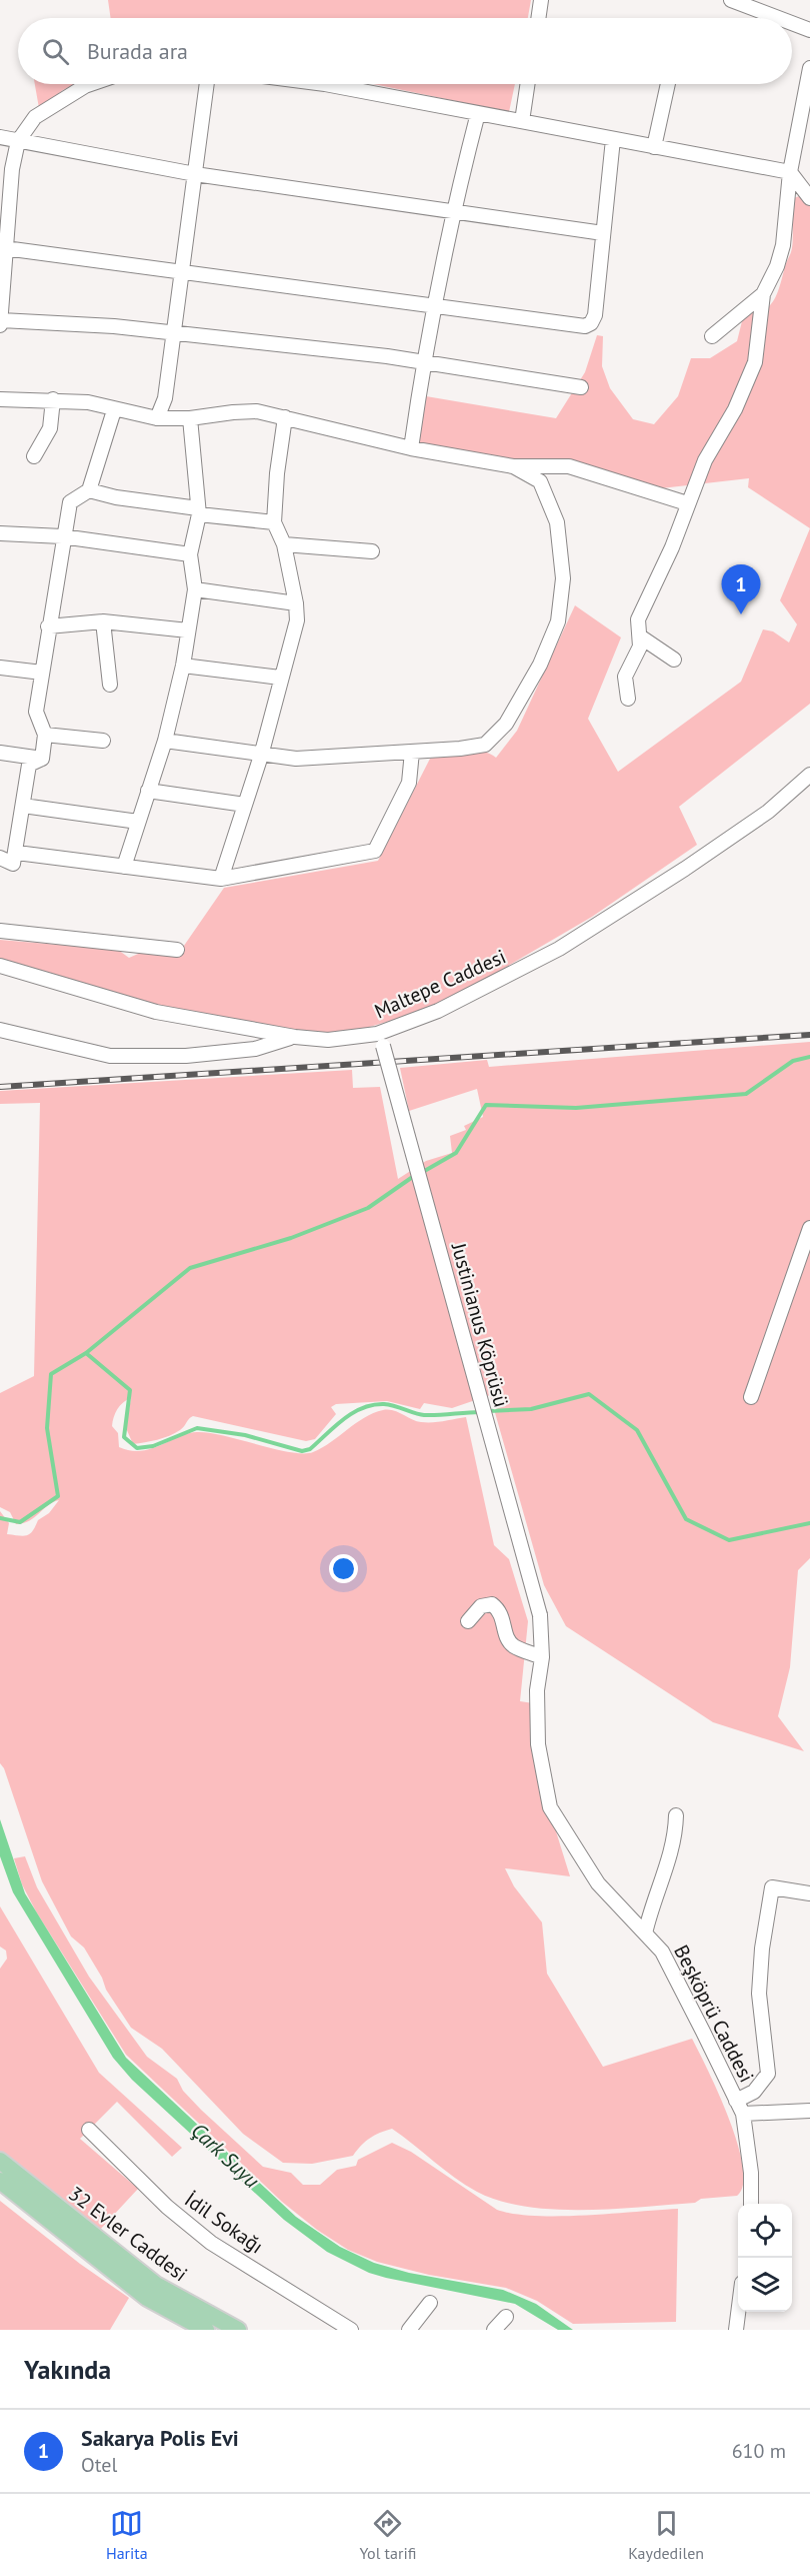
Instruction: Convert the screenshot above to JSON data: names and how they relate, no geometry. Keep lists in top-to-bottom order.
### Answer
{
  "streets": {
    "main road": ["32 Evler Caddesi"],
    "street": [
      "Maltepe Caddesi",
      "Justinianus Köprüsü",
      "Beşköprü Caddesi",
      "İdil Sokağı"
    ]
  },
  "crossings": [
    ["Maltepe Caddesi", "Justinianus Köprüsü"],
    ["Justinianus Köprüsü", "Beşköprü Caddesi"]
  ],
  "water": ["Çark Suyu"],
  "page": {
    "search": "Burada ara",
    "pins": "1",
    "heading": "Yakında",
    "list": [
      {
        "mark": "1",
        "name": "Sakarya Polis Evi",
        "note": "Otel",
        "value": "610 m"
      }
    ],
    "nav": ["Harita", "Yol tarifi", "Kaydedilen"]
  }
}
